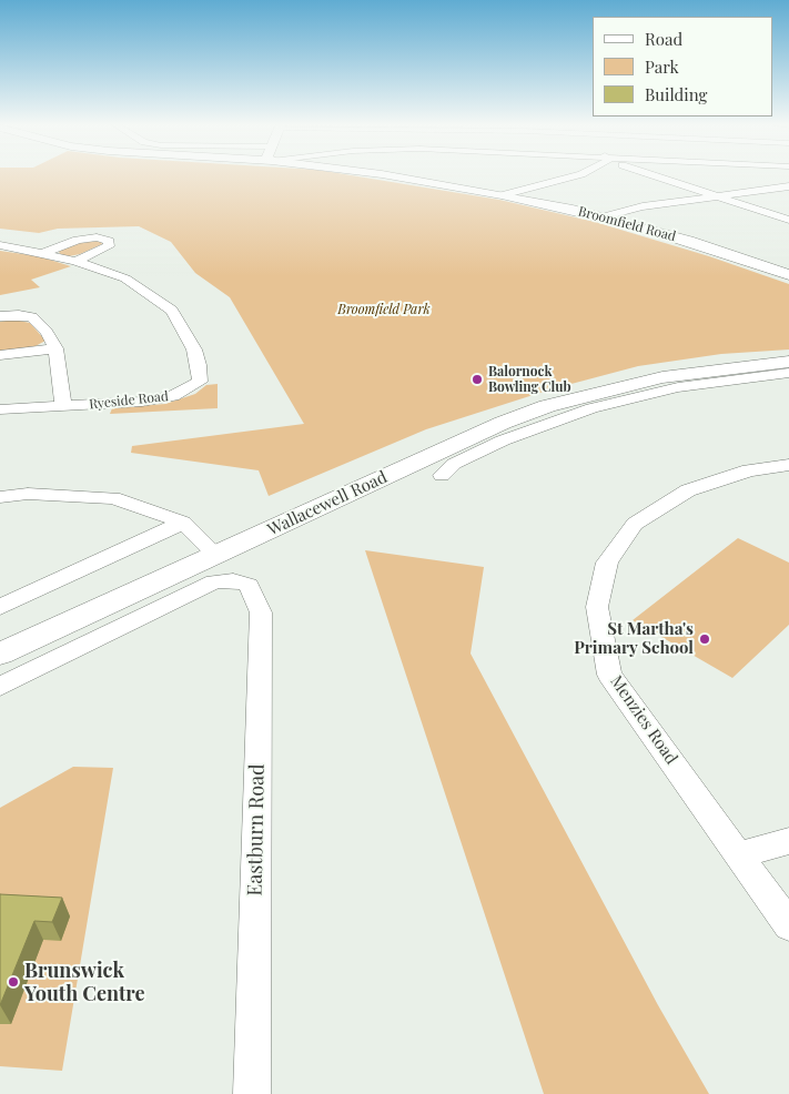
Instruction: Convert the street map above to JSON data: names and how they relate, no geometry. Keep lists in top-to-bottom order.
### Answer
{
  "streets": {
    "street": [
      "Broomfield Road",
      "Ryeside Road",
      "Wallacewell Road",
      "Menzies Road",
      "Eastburn Road"
    ]
  },
  "parks": ["Broomfield Park"],
  "places": ["Balornock Bowling Club", "St Martha's Primary School", "Brunswick Youth Centre"],
  "legend": ["Road", "Park", "Building"]
}
